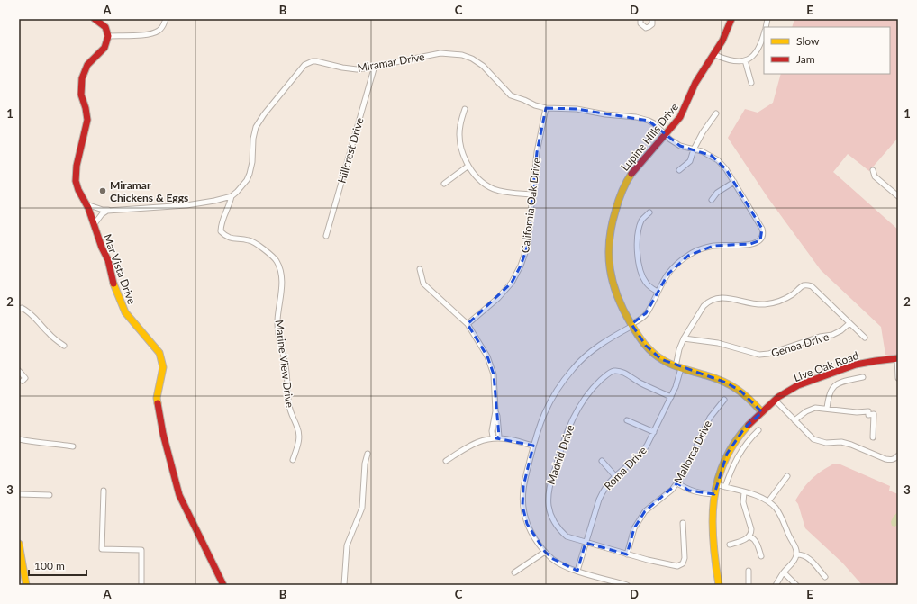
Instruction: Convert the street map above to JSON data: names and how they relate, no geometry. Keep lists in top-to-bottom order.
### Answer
{
  "streets": {
    "street": [
      "Miramar Drive",
      "Lupine Hills Drive",
      "Hillcrest Drive",
      "California Oak Drive",
      "Mar Vista Drive",
      "Genoa Drive",
      "Marine View Drive",
      "Live Oak Road",
      "Mallorca Drive",
      "Madrid Drive",
      "Roma Drive"
    ]
  },
  "crossings": [
    ["Miramar Drive", "Lupine Hills Drive"],
    ["Miramar Drive", "Hillcrest Drive"],
    ["Miramar Drive", "California Oak Drive"],
    ["Miramar Drive", "Marine View Drive"],
    ["Lupine Hills Drive", "Live Oak Road"],
    ["Lupine Hills Drive", "Roma Drive"],
    ["Genoa Drive", "Roma Drive"],
    ["Mallorca Drive", "Madrid Drive"],
    ["Madrid Drive", "Roma Drive"]
  ],
  "places": ["Miramar Chickens & Eggs"],
  "legend": ["Slow", "Jam"],
  "scale_bar": "100 m",
  "grid": {
    "columns": [
      "A",
      "B",
      "C",
      "D",
      "E"
    ],
    "rows": ["1", "2", "3"]
  }
}
